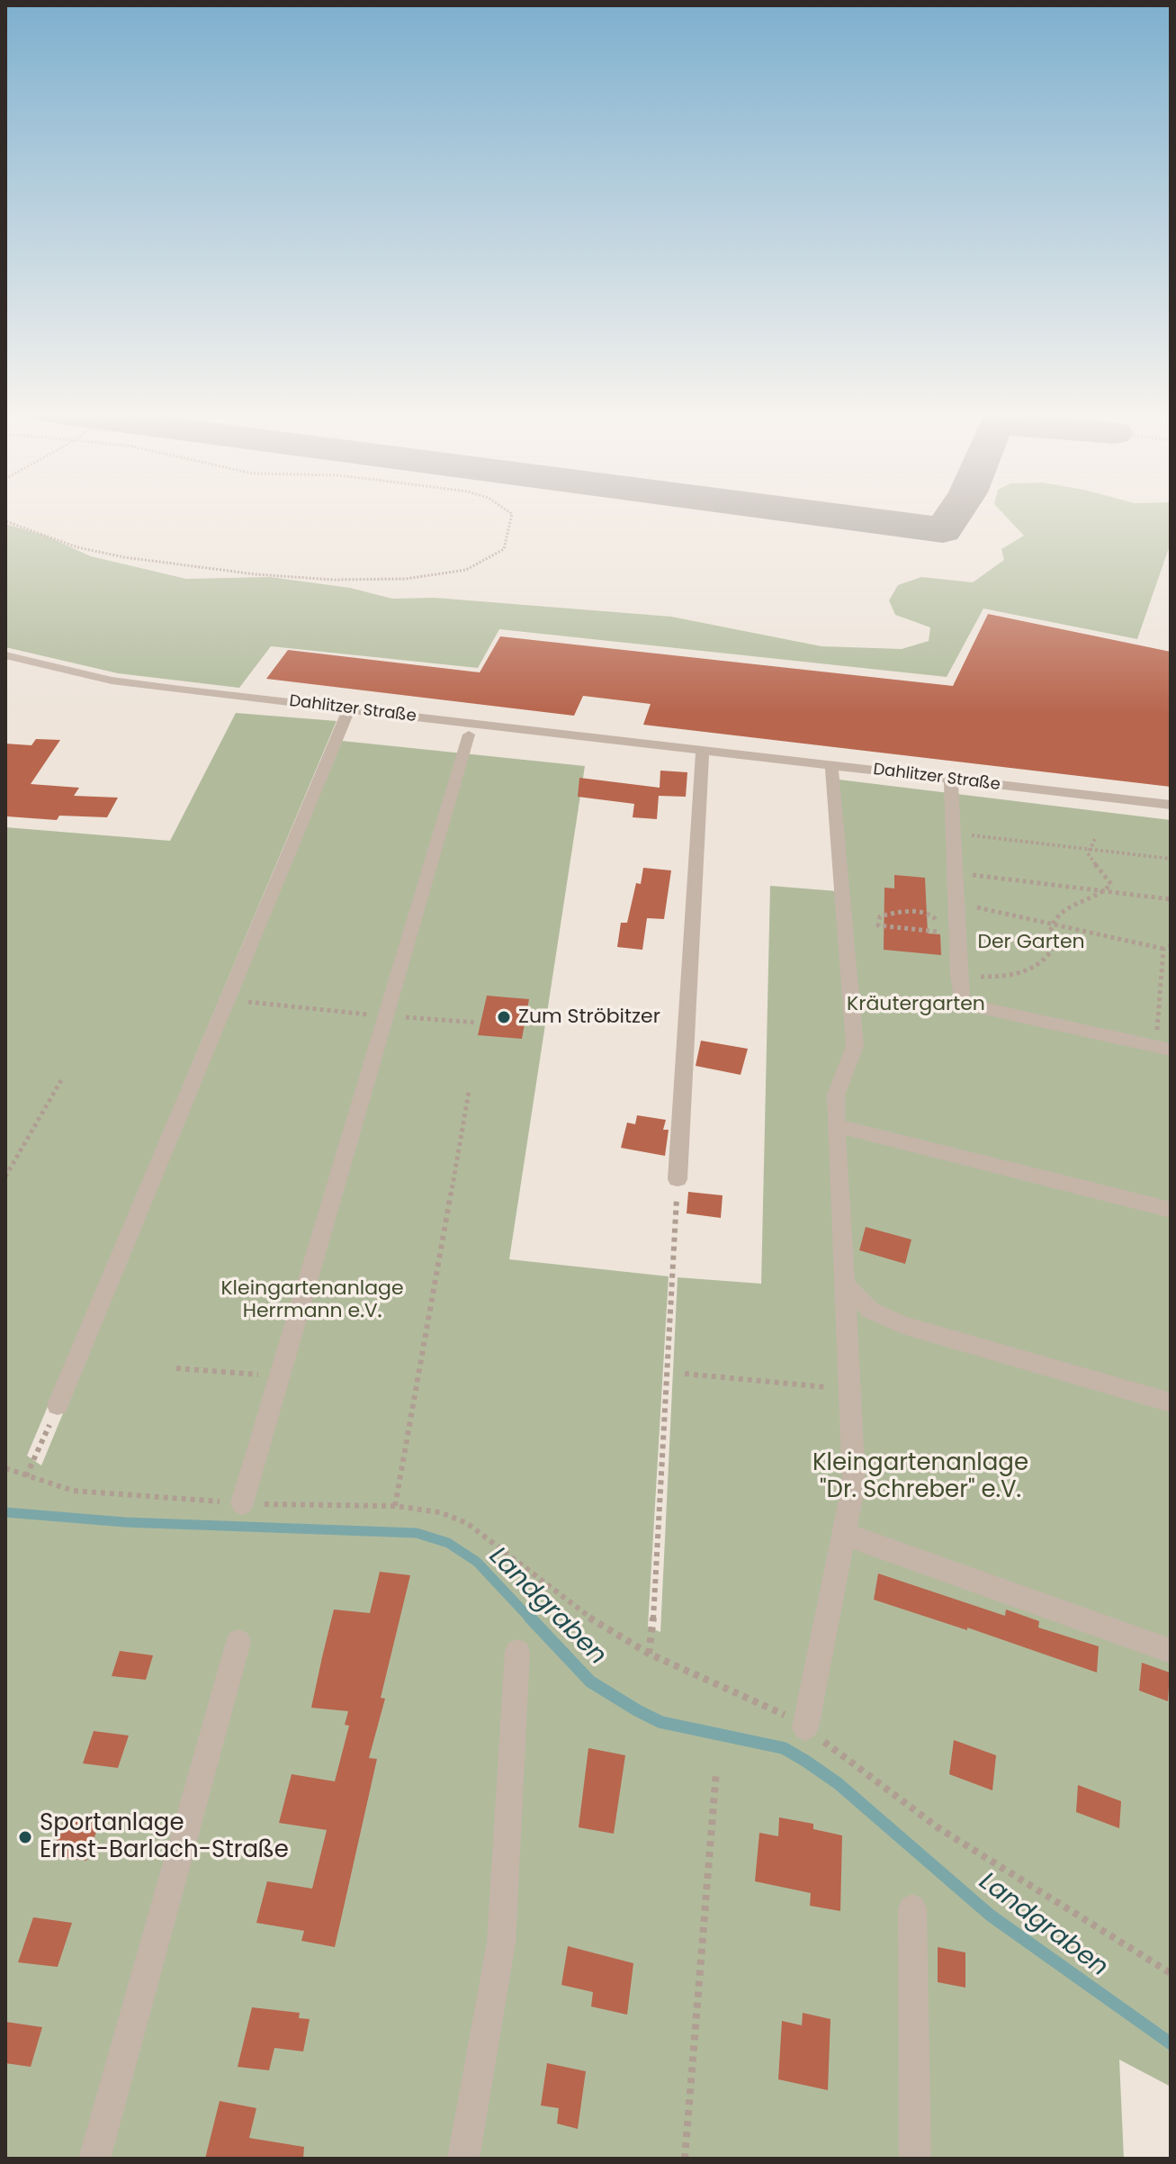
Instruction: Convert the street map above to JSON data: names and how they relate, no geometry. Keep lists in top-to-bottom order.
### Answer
{
  "streets": {
    "street": ["Dahlitzer Straße"]
  },
  "water": ["Landgraben"],
  "parks": [
    "Der Garten",
    "Kräutergarten",
    "Kleingartenanlage Herrmann e.V.",
    "Kleingartenanlage \"Dr. Schreber\" e.V."
  ],
  "places": ["Zum Ströbitzer", "Sportanlage Ernst-Barlach-Straße"]
}
